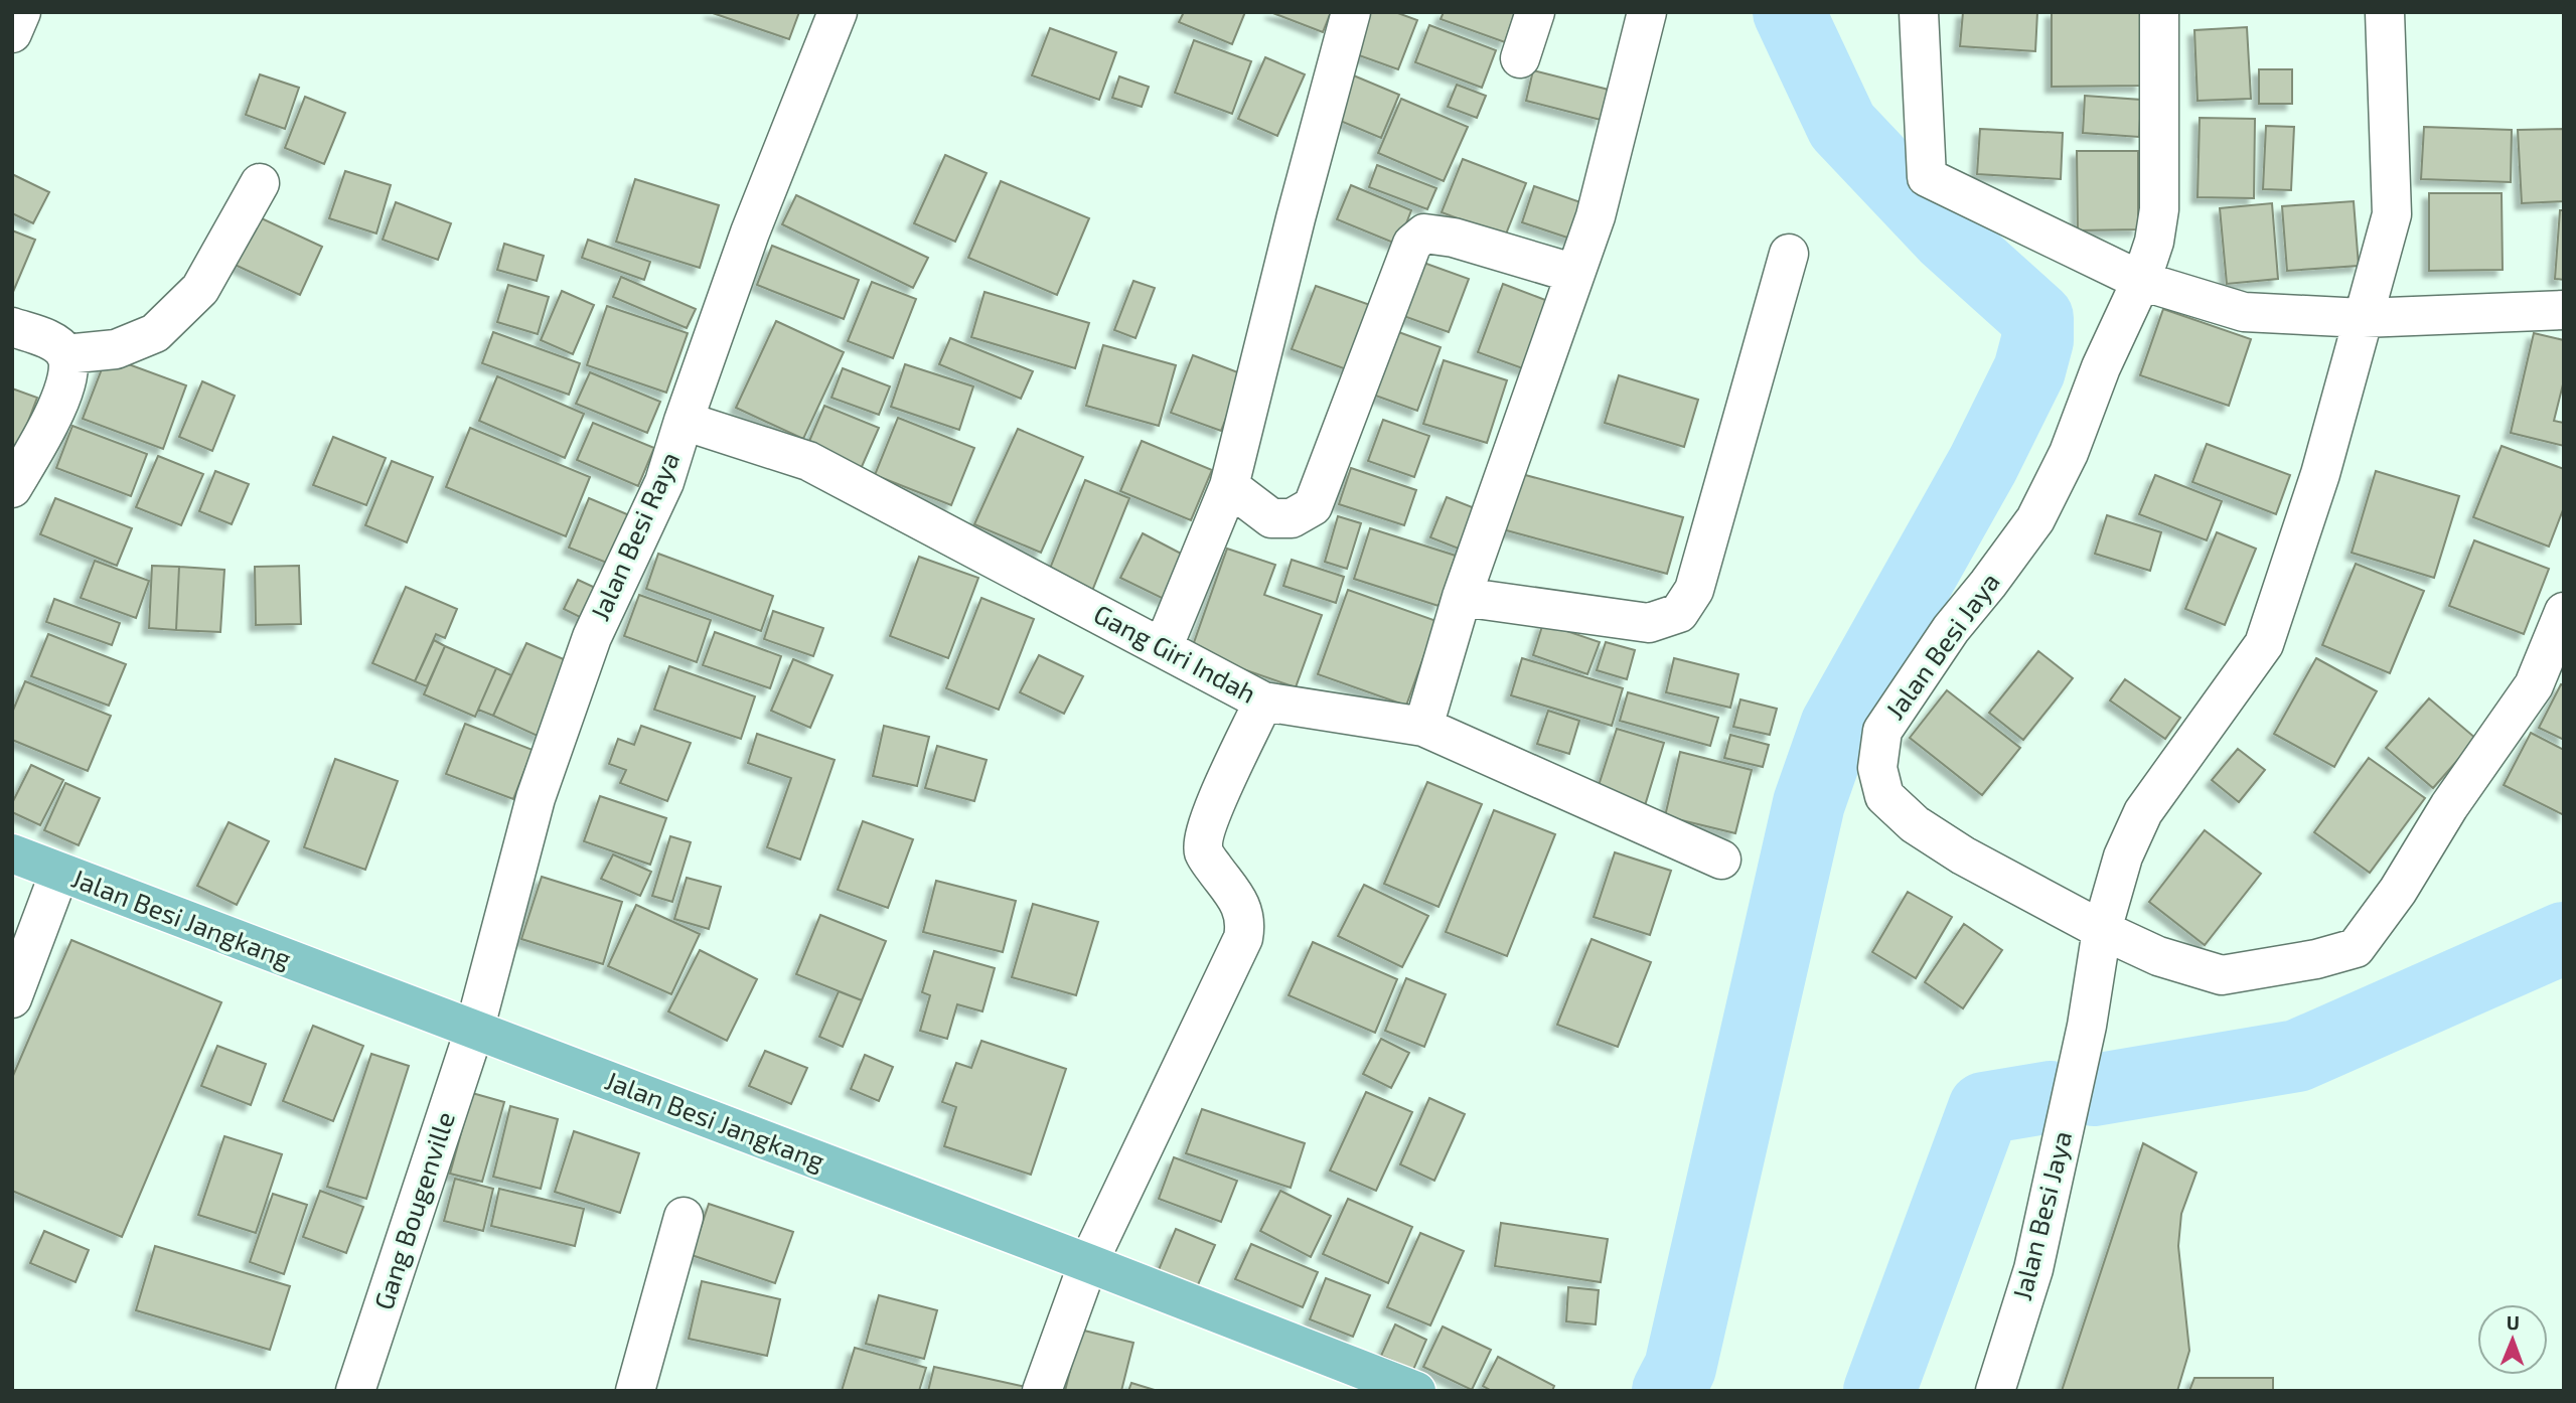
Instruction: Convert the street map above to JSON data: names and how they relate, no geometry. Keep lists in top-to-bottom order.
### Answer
{
  "streets": {
    "main road": ["Jalan Besi Jangkang"],
    "street": [
      "Jalan Besi Raya",
      "Jalan Besi Jaya",
      "Gang Giri Indah",
      "Gang Bougenville"
    ]
  },
  "crossings": [
    ["Jalan Besi Raya", "Gang Giri Indah"],
    ["Jalan Besi Raya", "Jalan Besi Jangkang"],
    ["Jalan Besi Raya", "Gang Bougenville"],
    ["Jalan Besi Jangkang", "Gang Bougenville"]
  ],
  "north": "top"
}
